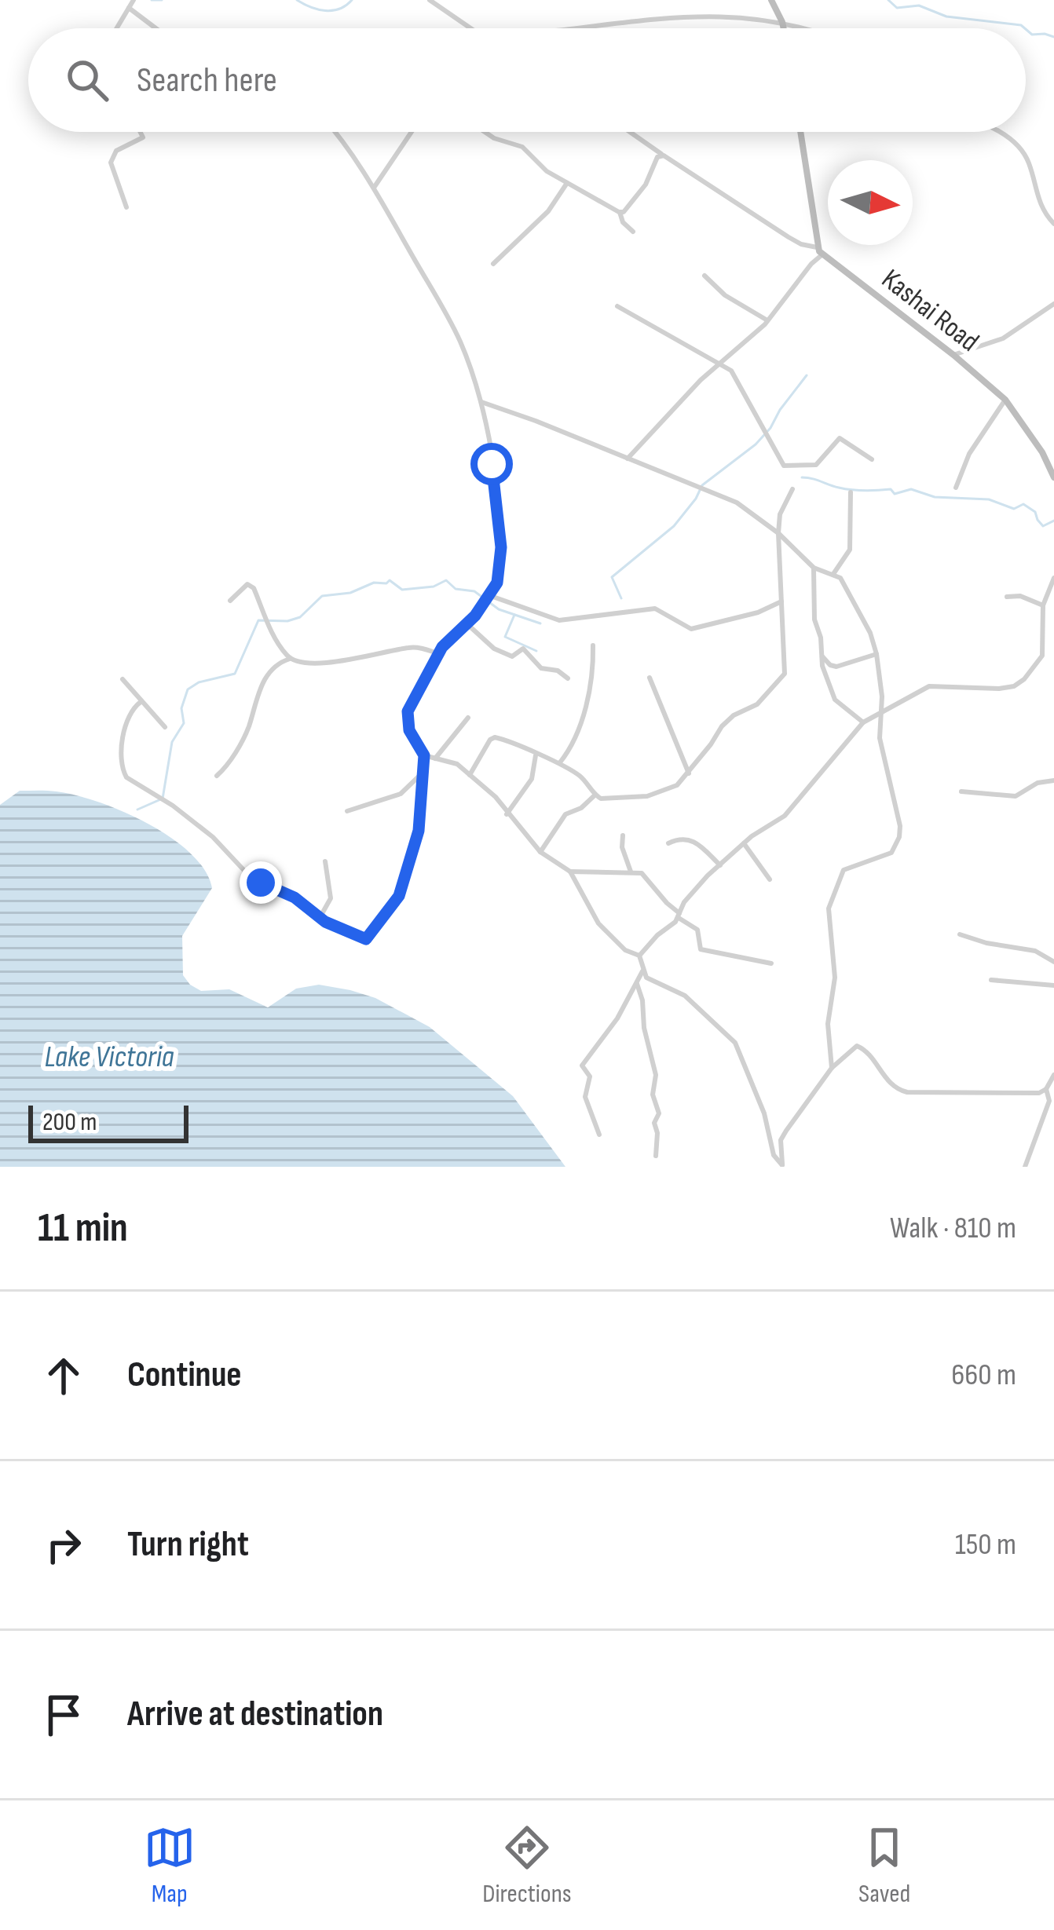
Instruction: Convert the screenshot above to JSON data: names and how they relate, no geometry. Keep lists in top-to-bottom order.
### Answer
{
  "streets": {
    "street": ["Kashai Road"]
  },
  "water": ["Lake Victoria"],
  "scale_bar": "200 m",
  "north": "right",
  "page": {
    "search": "Search here",
    "scale": "200 m",
    "heading": ["11 min", "Walk · 810 m"],
    "list": [
      ["Continue", "660 m"],
      ["Turn right", "150 m"],
      "Arrive at destination"
    ],
    "nav": ["Map", "Directions", "Saved"]
  }
}
